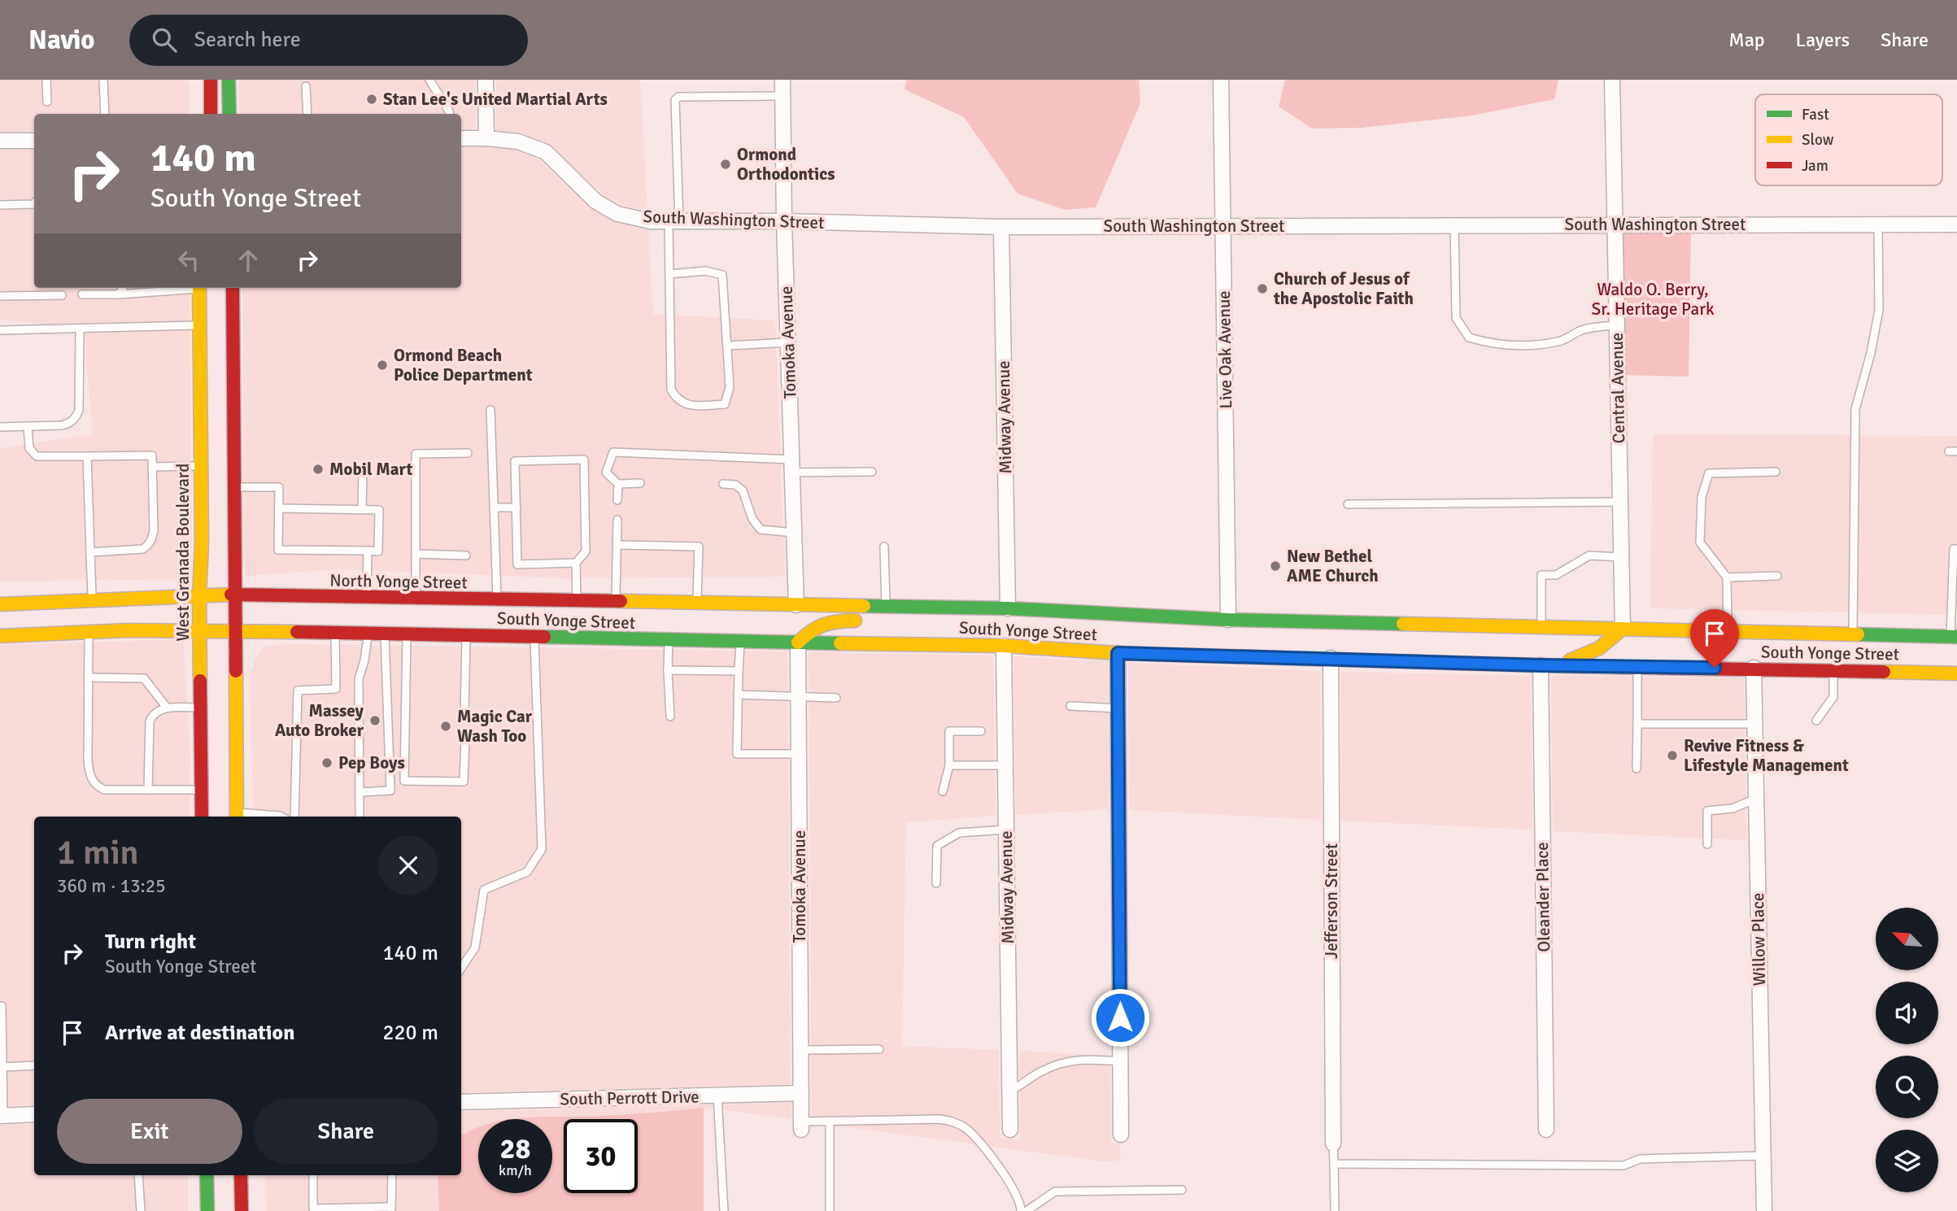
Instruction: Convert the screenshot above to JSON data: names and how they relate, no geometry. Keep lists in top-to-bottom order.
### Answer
{
  "streets": {
    "main road": ["West Granada Boulevard", "North Yonge Street", "South Yonge Street"],
    "street": [
      "South Washington Street",
      "Tomoka Avenue",
      "Live Oak Avenue",
      "Central Avenue",
      "Midway Avenue",
      "Oleander Place",
      "Jefferson Street",
      "Willow Place",
      "South Perrott Drive"
    ]
  },
  "crossings": [
    ["South Washington Street", "Tomoka Avenue"],
    ["South Washington Street", "Live Oak Avenue"],
    ["South Washington Street", "Central Avenue"],
    ["South Washington Street", "Midway Avenue"],
    ["Tomoka Avenue", "North Yonge Street"],
    ["Tomoka Avenue", "South Yonge Street"],
    ["Tomoka Avenue", "South Perrott Drive"],
    ["Live Oak Avenue", "South Yonge Street"],
    ["Central Avenue", "South Yonge Street"],
    ["Midway Avenue", "South Yonge Street"],
    ["West Granada Boulevard", "North Yonge Street"],
    ["West Granada Boulevard", "South Yonge Street"],
    ["North Yonge Street", "South Yonge Street"],
    ["South Yonge Street", "Oleander Place"],
    ["South Yonge Street", "Jefferson Street"],
    ["South Yonge Street", "Willow Place"]
  ],
  "parks": ["Waldo O. Berry, Sr. Heritage Park"],
  "places": [
    "Stan Lee's United Martial Arts",
    "Ormond Orthodontics",
    "Church of Jesus of the Apostolic Faith",
    "Ormond Beach Police Department",
    "Mobil Mart",
    "New Bethel AME Church",
    "Massey Auto Broker",
    "Magic Car Wash Too",
    "Revive Fitness & Lifestyle Management",
    "Pep Boys"
  ],
  "legend": ["Fast", "Slow", "Jam"],
  "north": "top left",
  "page": {
    "header": "Navio",
    "search": "Search here",
    "nav": ["Map", "Layers", "Share"],
    "turn": ["140 m", "South Yonge Street"],
    "heading": ["1 min", "360 m · 13:25"],
    "list": [
      {
        "name": "Turn right",
        "note": "South Yonge Street",
        "value": "140 m"
      },
      {
        "name": "Arrive at destination",
        "value": "220 m"
      }
    ],
    "buttons": ["Exit", "Share"],
    "speed": "28 km/h",
    "limit": "30"
  }
}
